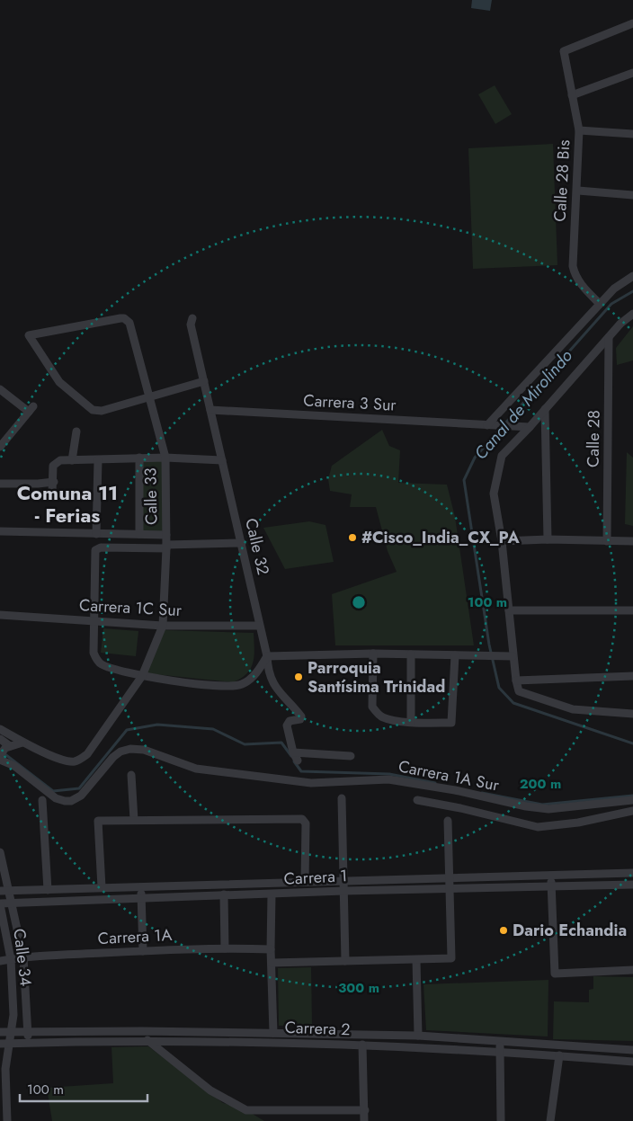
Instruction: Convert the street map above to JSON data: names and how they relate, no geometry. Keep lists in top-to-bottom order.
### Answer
{
  "streets": {
    "street": [
      "Calle 28 Bis",
      "Carrera 3 Sur",
      "Calle 28",
      "Calle 33",
      "Calle 32",
      "Carrera 1C Sur",
      "Carrera 1A Sur",
      "Carrera 1",
      "Carrera 1A",
      "Calle 34",
      "Carrera 2"
    ]
  },
  "crossings": [
    ["Carrera 3 Sur", "Calle 32"],
    ["Calle 33", "Carrera 1C Sur"],
    ["Calle 32", "Carrera 1C Sur"],
    ["Carrera 1", "Calle 34"],
    ["Carrera 1A", "Calle 34"],
    ["Calle 34", "Carrera 2"]
  ],
  "districts": ["Comuna 11 - Ferias"],
  "water": ["Canal de Mirolindo"],
  "places": ["#Cisco_India_CX_PA", "Parroquia Santísima Trinidad", "Dario Echandia"],
  "scale_bar": "100 m",
  "rings": ["100 m", "200 m", "300 m"]
}
